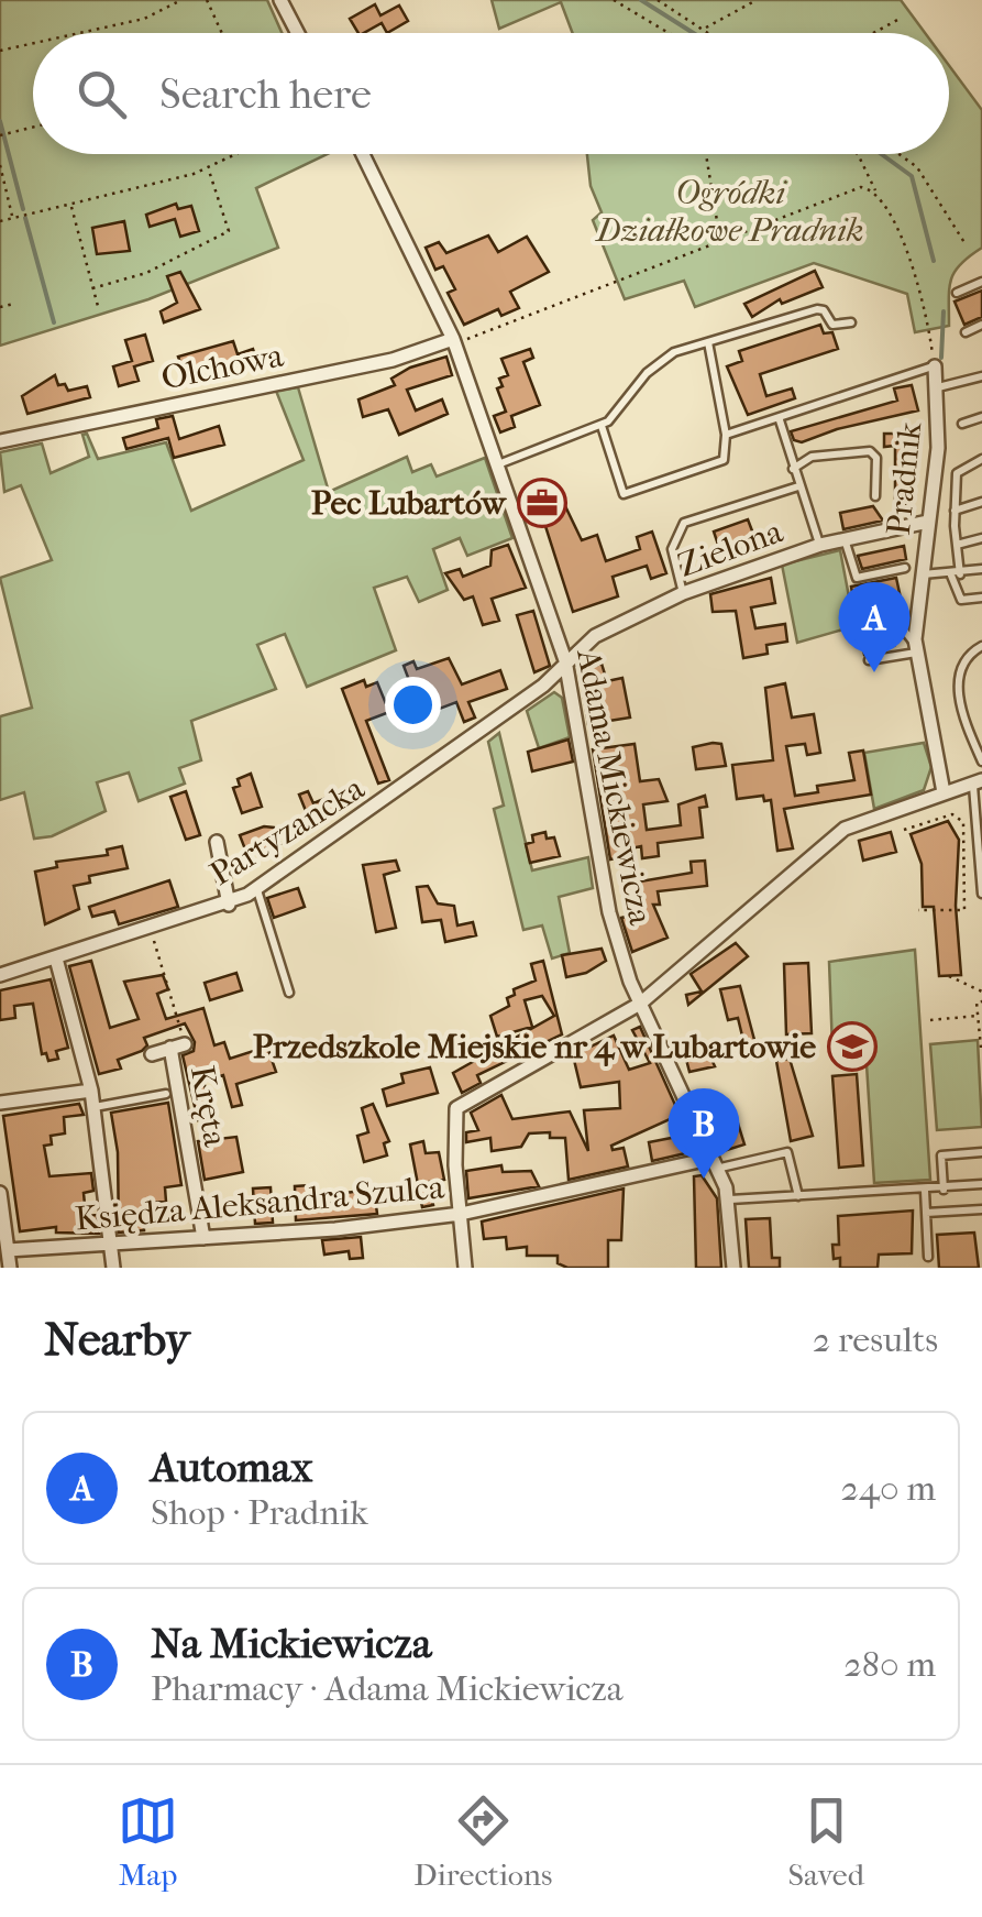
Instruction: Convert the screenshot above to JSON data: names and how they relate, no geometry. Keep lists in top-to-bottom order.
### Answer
{
  "streets": {
    "street": [
      "Olchowa",
      "Pradnik",
      "Zielona",
      "Adama Mickiewicza",
      "Partyzancka",
      "Kręta",
      "Księdza Aleksandra Szulca"
    ]
  },
  "crossings": [
    ["Olchowa", "Adama Mickiewicza"],
    ["Pradnik", "Zielona"],
    ["Zielona", "Adama Mickiewicza"],
    ["Zielona", "Partyzancka"],
    ["Adama Mickiewicza", "Partyzancka"],
    ["Adama Mickiewicza", "Księdza Aleksandra Szulca"],
    ["Kręta", "Księdza Aleksandra Szulca"]
  ],
  "parks": ["Ogródki Działkowe Pradnik"],
  "places": {
    "office": ["Pec Lubartów"],
    "school or university": ["Przedszkole Miejskie nr 4 w Lubartowie"]
  },
  "page": {
    "search": "Search here",
    "pins": ["A", "B"],
    "heading": ["Nearby", "2 results"],
    "list": [
      {
        "mark": "A",
        "name": "Automax",
        "note": "Shop · Pradnik",
        "value": "240 m"
      },
      {
        "mark": "B",
        "name": "Na Mickiewicza",
        "note": "Pharmacy · Adama Mickiewicza",
        "value": "280 m"
      }
    ],
    "nav": ["Map", "Directions", "Saved"]
  }
}
